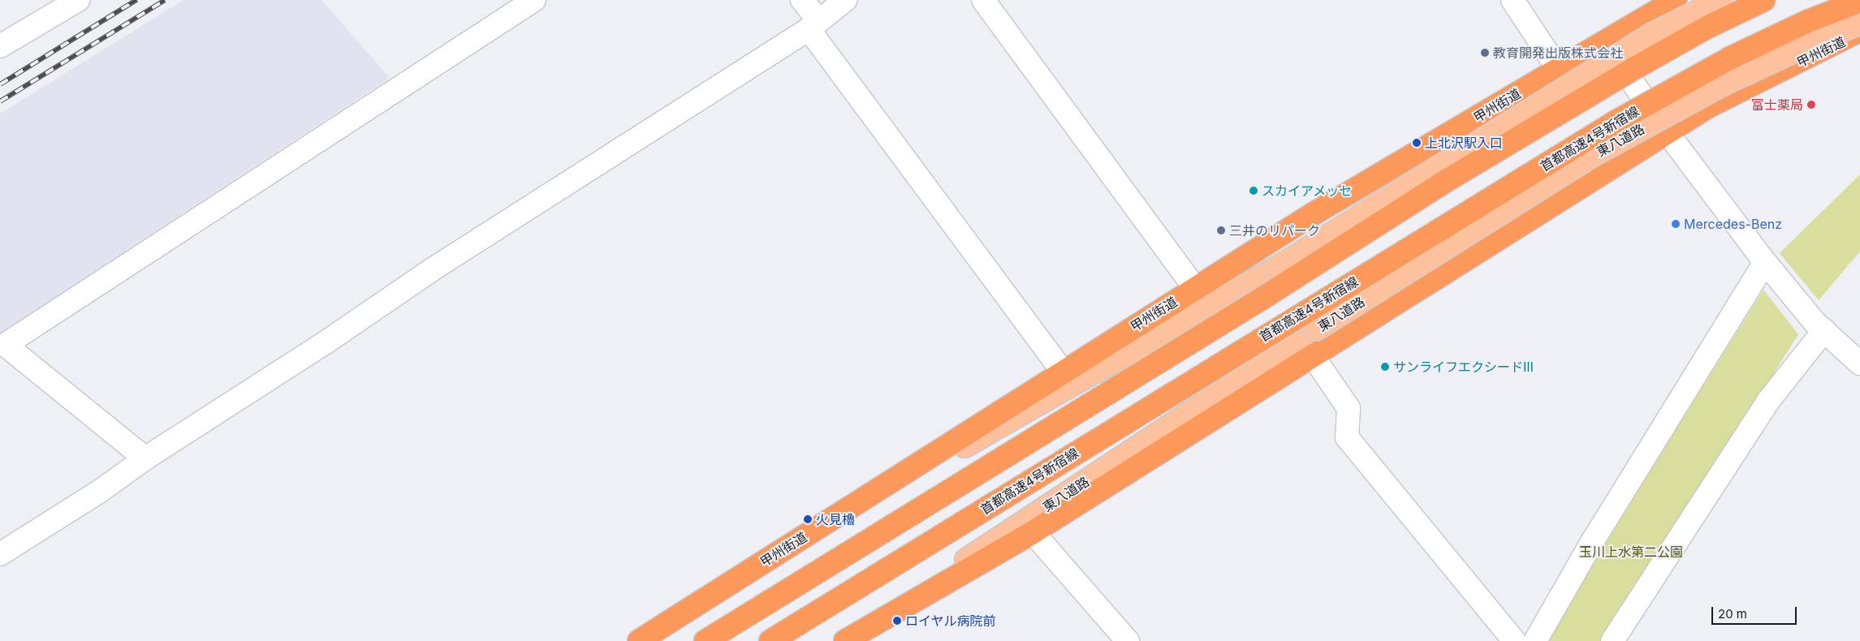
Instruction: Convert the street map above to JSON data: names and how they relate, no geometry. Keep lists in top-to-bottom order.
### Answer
{
  "streets": {
    "highway": ["甲州街道", "首都高速4号新宿線"],
    "main road": ["東八道路"]
  },
  "crossings": [
    ["甲州街道", "東八道路"]
  ],
  "parks": ["玉川上水第二公園"],
  "places": [
    "教育開発出版株式会社",
    "富士薬局",
    "上北沢駅入口",
    "スカイアメッセ",
    "Mercedes-Benz",
    "三井のリパーク",
    "サンライフエクシードⅢ",
    "火見櫓",
    "ロイヤル病院前"
  ],
  "scale_bar": "20 m"
}
